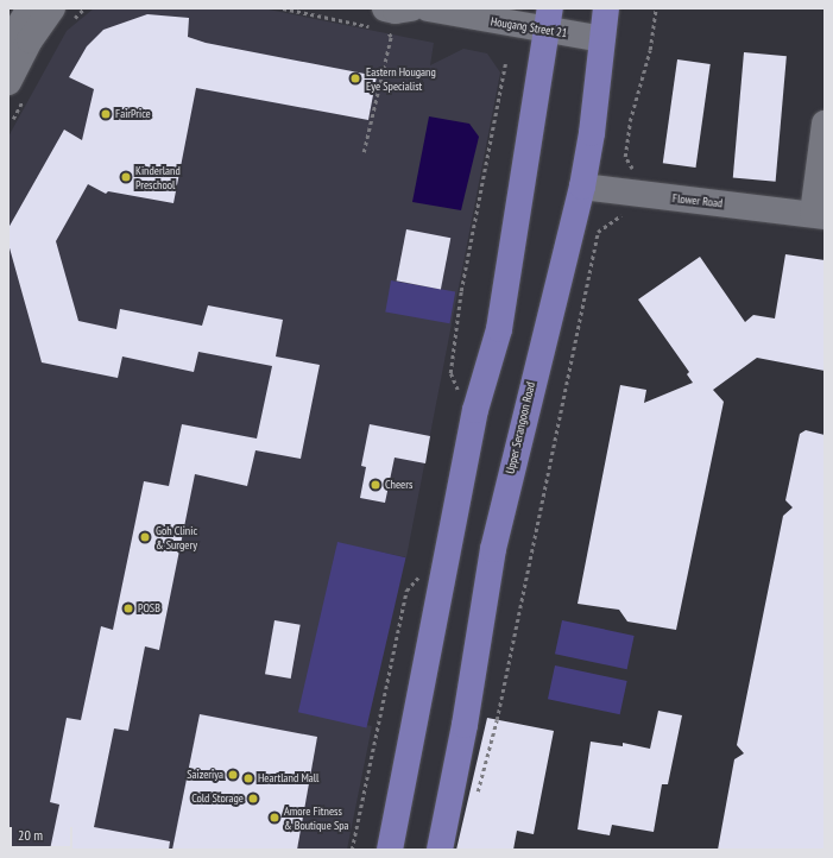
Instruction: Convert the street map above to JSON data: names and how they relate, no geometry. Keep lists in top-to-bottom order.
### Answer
{
  "streets": {
    "main road": ["Upper Serangoon Road"],
    "street": ["Hougang Street 21", "Flower Road"]
  },
  "crossings": [
    ["Hougang Street 21", "Upper Serangoon Road"],
    ["Flower Road", "Upper Serangoon Road"]
  ],
  "places": [
    "Eastern Hougang Eye Specialist",
    "FairPrice",
    "Kinderland Preschool",
    "Cheers",
    "Goh Clinic & Surgery",
    "POSB",
    "Saizeriya",
    "Heartland Mall",
    "Cold Storage",
    "Amore Fitness & Boutique Spa"
  ],
  "scale_bar": "20 m"
}
